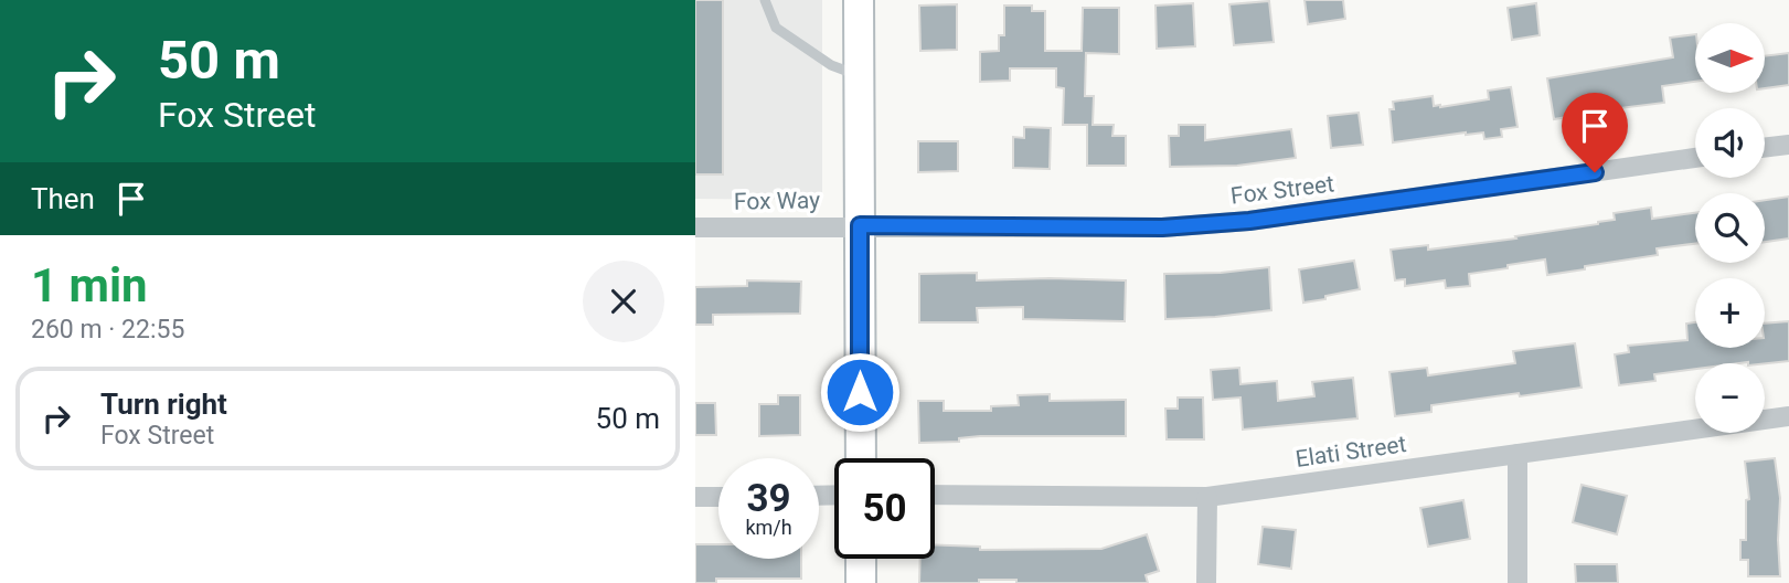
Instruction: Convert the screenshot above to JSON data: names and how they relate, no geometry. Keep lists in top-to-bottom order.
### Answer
{
  "streets": {
    "street": ["Fox Street", "Fox Way", "Elati Street"]
  },
  "crossings": [
    ["Fox Street", "Fox Way"]
  ],
  "north": "right",
  "page": {
    "turn": ["50 m", "Fox Street"],
    "map_buttons": ["+", "−"],
    "then": "Then",
    "heading": ["1 min", "260 m · 22:55"],
    "list": [
      {
        "name": "Turn right",
        "note": "Fox Street",
        "value": "50 m"
      }
    ],
    "speed": "39 km/h",
    "limit": "50"
  }
}
